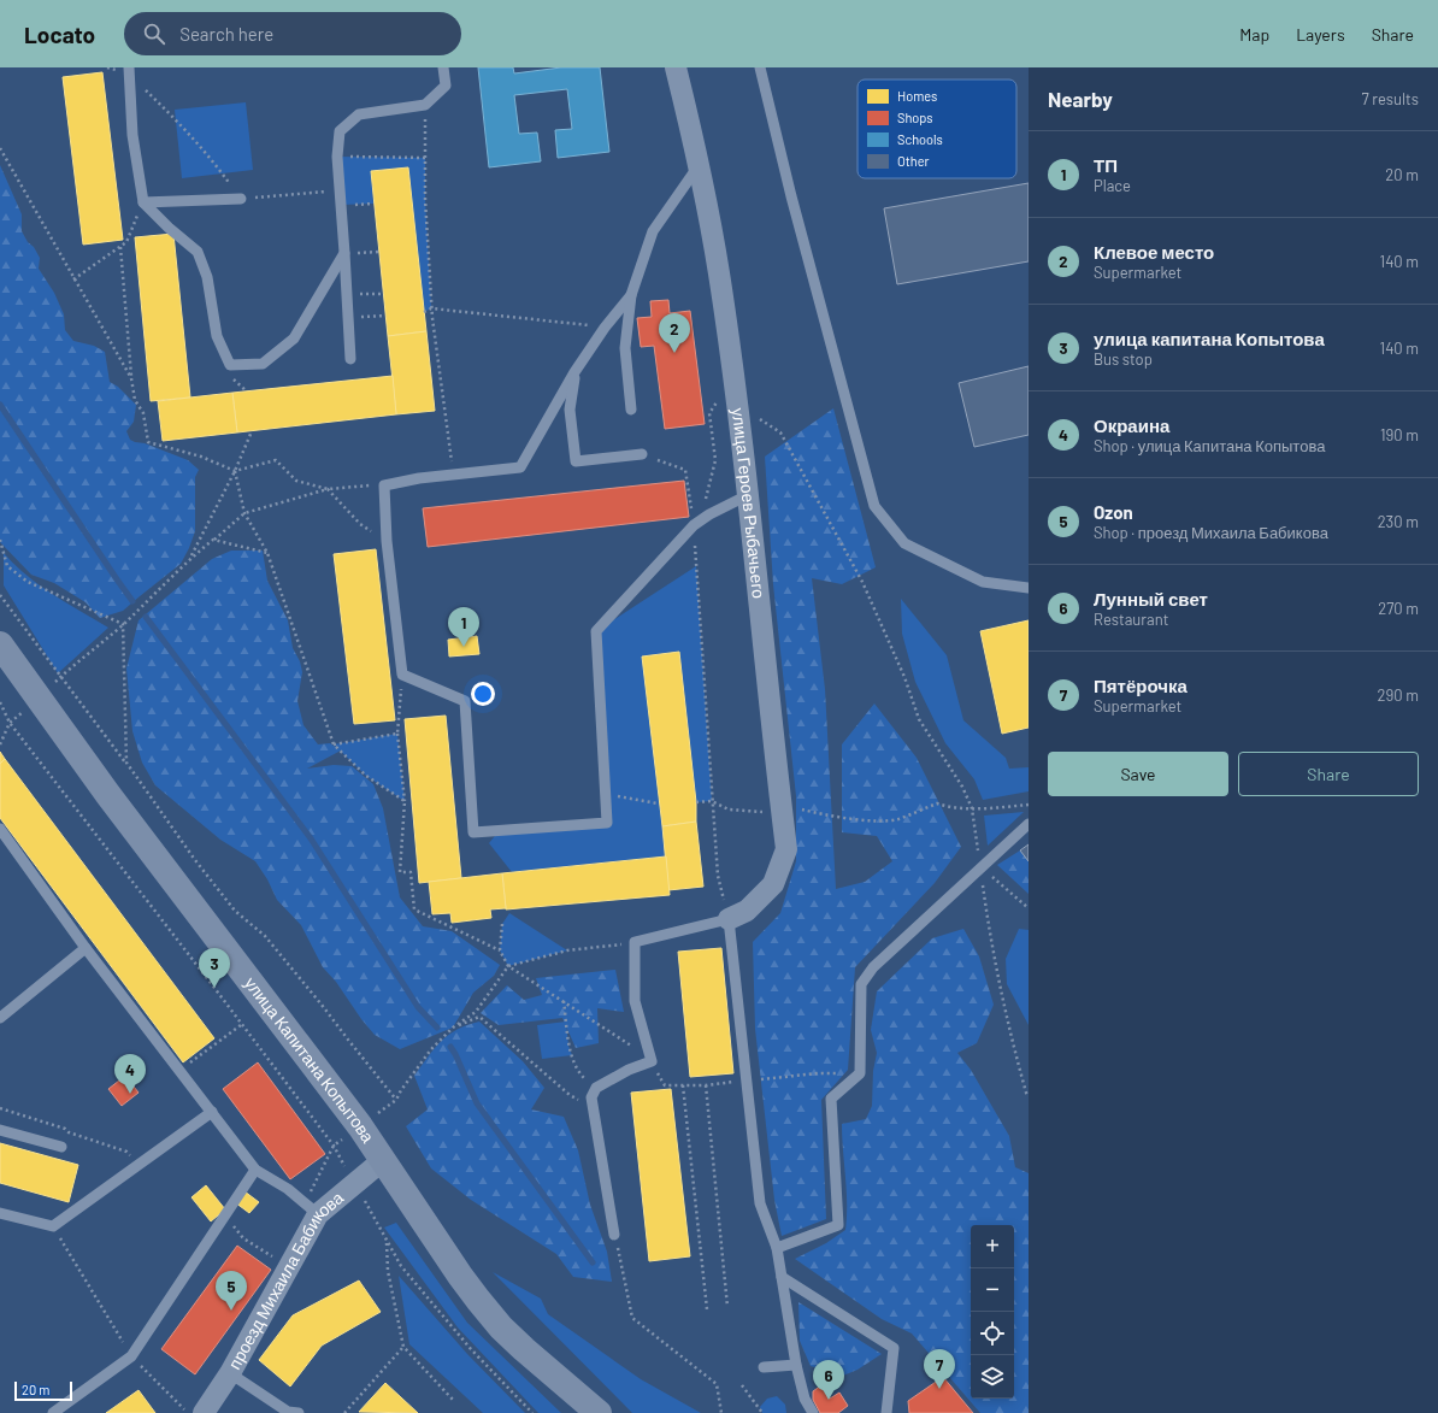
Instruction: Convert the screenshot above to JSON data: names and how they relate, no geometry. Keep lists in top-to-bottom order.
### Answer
{
  "streets": {
    "main road": ["улица Капитана Копытова"],
    "street": ["улица Героев Рыбачьего", "проезд Михаила Бабикова"]
  },
  "crossings": [
    ["улица Капитана Копытова", "проезд Михаила Бабикова"]
  ],
  "legend": [
    "Homes",
    "Shops",
    "Schools",
    "Other"
  ],
  "scale_bar": "20 m",
  "page": {
    "header": "Locato",
    "search": "Search here",
    "nav": ["Map", "Layers", "Share"],
    "heading": ["Nearby", "7 results"],
    "list": [
      {
        "mark": "1",
        "name": "ТП",
        "note": "Place",
        "value": "20 m"
      },
      {
        "mark": "2",
        "name": "Клевое место",
        "note": "Supermarket",
        "value": "140 m"
      },
      {
        "mark": "3",
        "name": "улица капитана Копытова",
        "note": "Bus stop",
        "value": "140 m"
      },
      {
        "mark": "4",
        "name": "Окраина",
        "note": "Shop · улица Капитана Копытова",
        "value": "190 m"
      },
      {
        "mark": "5",
        "name": "Ozon",
        "note": "Shop · проезд Михаила Бабикова",
        "value": "230 m"
      },
      {
        "mark": "6",
        "name": "Лунный свет",
        "note": "Restaurant",
        "value": "270 m"
      },
      {
        "mark": "7",
        "name": "Пятёрочка",
        "note": "Supermarket",
        "value": "290 m"
      }
    ],
    "pins": [
      "2",
      "1",
      "3",
      "4",
      "5",
      "7",
      "6"
    ],
    "buttons": ["Save", "Share"],
    "map_buttons": ["+", "−"],
    "scale": "20 m"
  }
}
